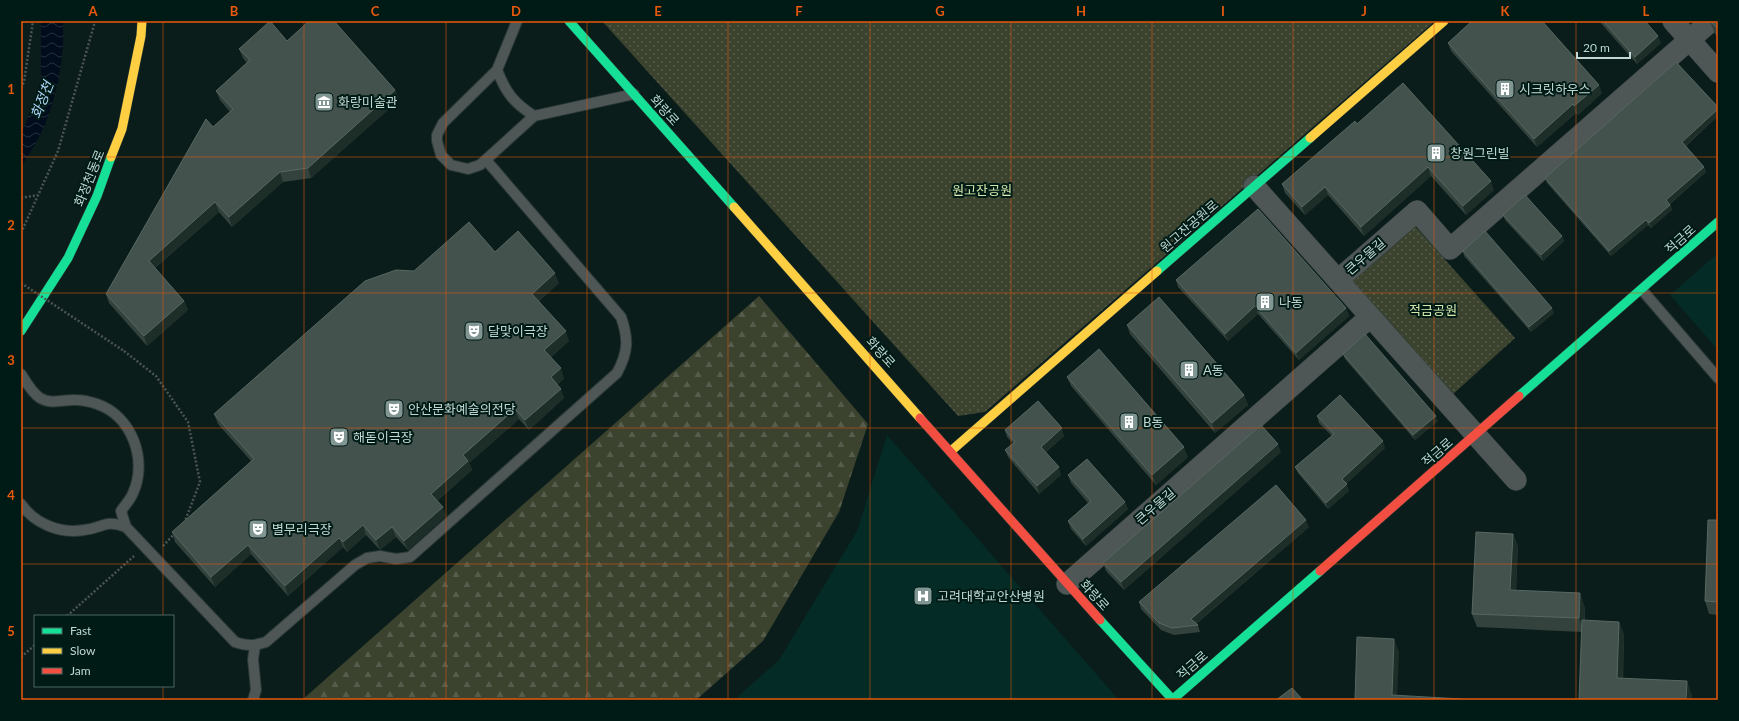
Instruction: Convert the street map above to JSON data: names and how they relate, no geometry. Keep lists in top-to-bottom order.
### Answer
{
  "streets": {
    "street": [
      "화랑로",
      "화정천동로",
      "원고잔공원로",
      "적금로",
      "큰우물길"
    ]
  },
  "crossings": [
    ["화랑로", "원고잔공원로"],
    ["화랑로", "적금로"],
    ["화랑로", "큰우물길"]
  ],
  "water": ["화정천"],
  "parks": ["원고잔공원", "적금공원"],
  "places": {
    "building": [
      "시크릿하우스",
      "창원그린빌",
      "나동",
      "A동",
      "B동"
    ],
    "museum": ["화랑미술관"],
    "theatre": [
      "달맞이극장",
      "안산문화예술의전당",
      "해돋이극장",
      "별무리극장"
    ],
    "hospital": ["고려대학교안산병원"]
  },
  "legend": ["Fast", "Slow", "Jam"],
  "scale_bar": "20 m",
  "grid": {
    "columns": [
      "A",
      "B",
      "C",
      "D",
      "E",
      "F",
      "G",
      "H",
      "I",
      "J",
      "K",
      "L"
    ],
    "rows": [
      "1",
      "2",
      "3",
      "4",
      "5"
    ]
  }
}
